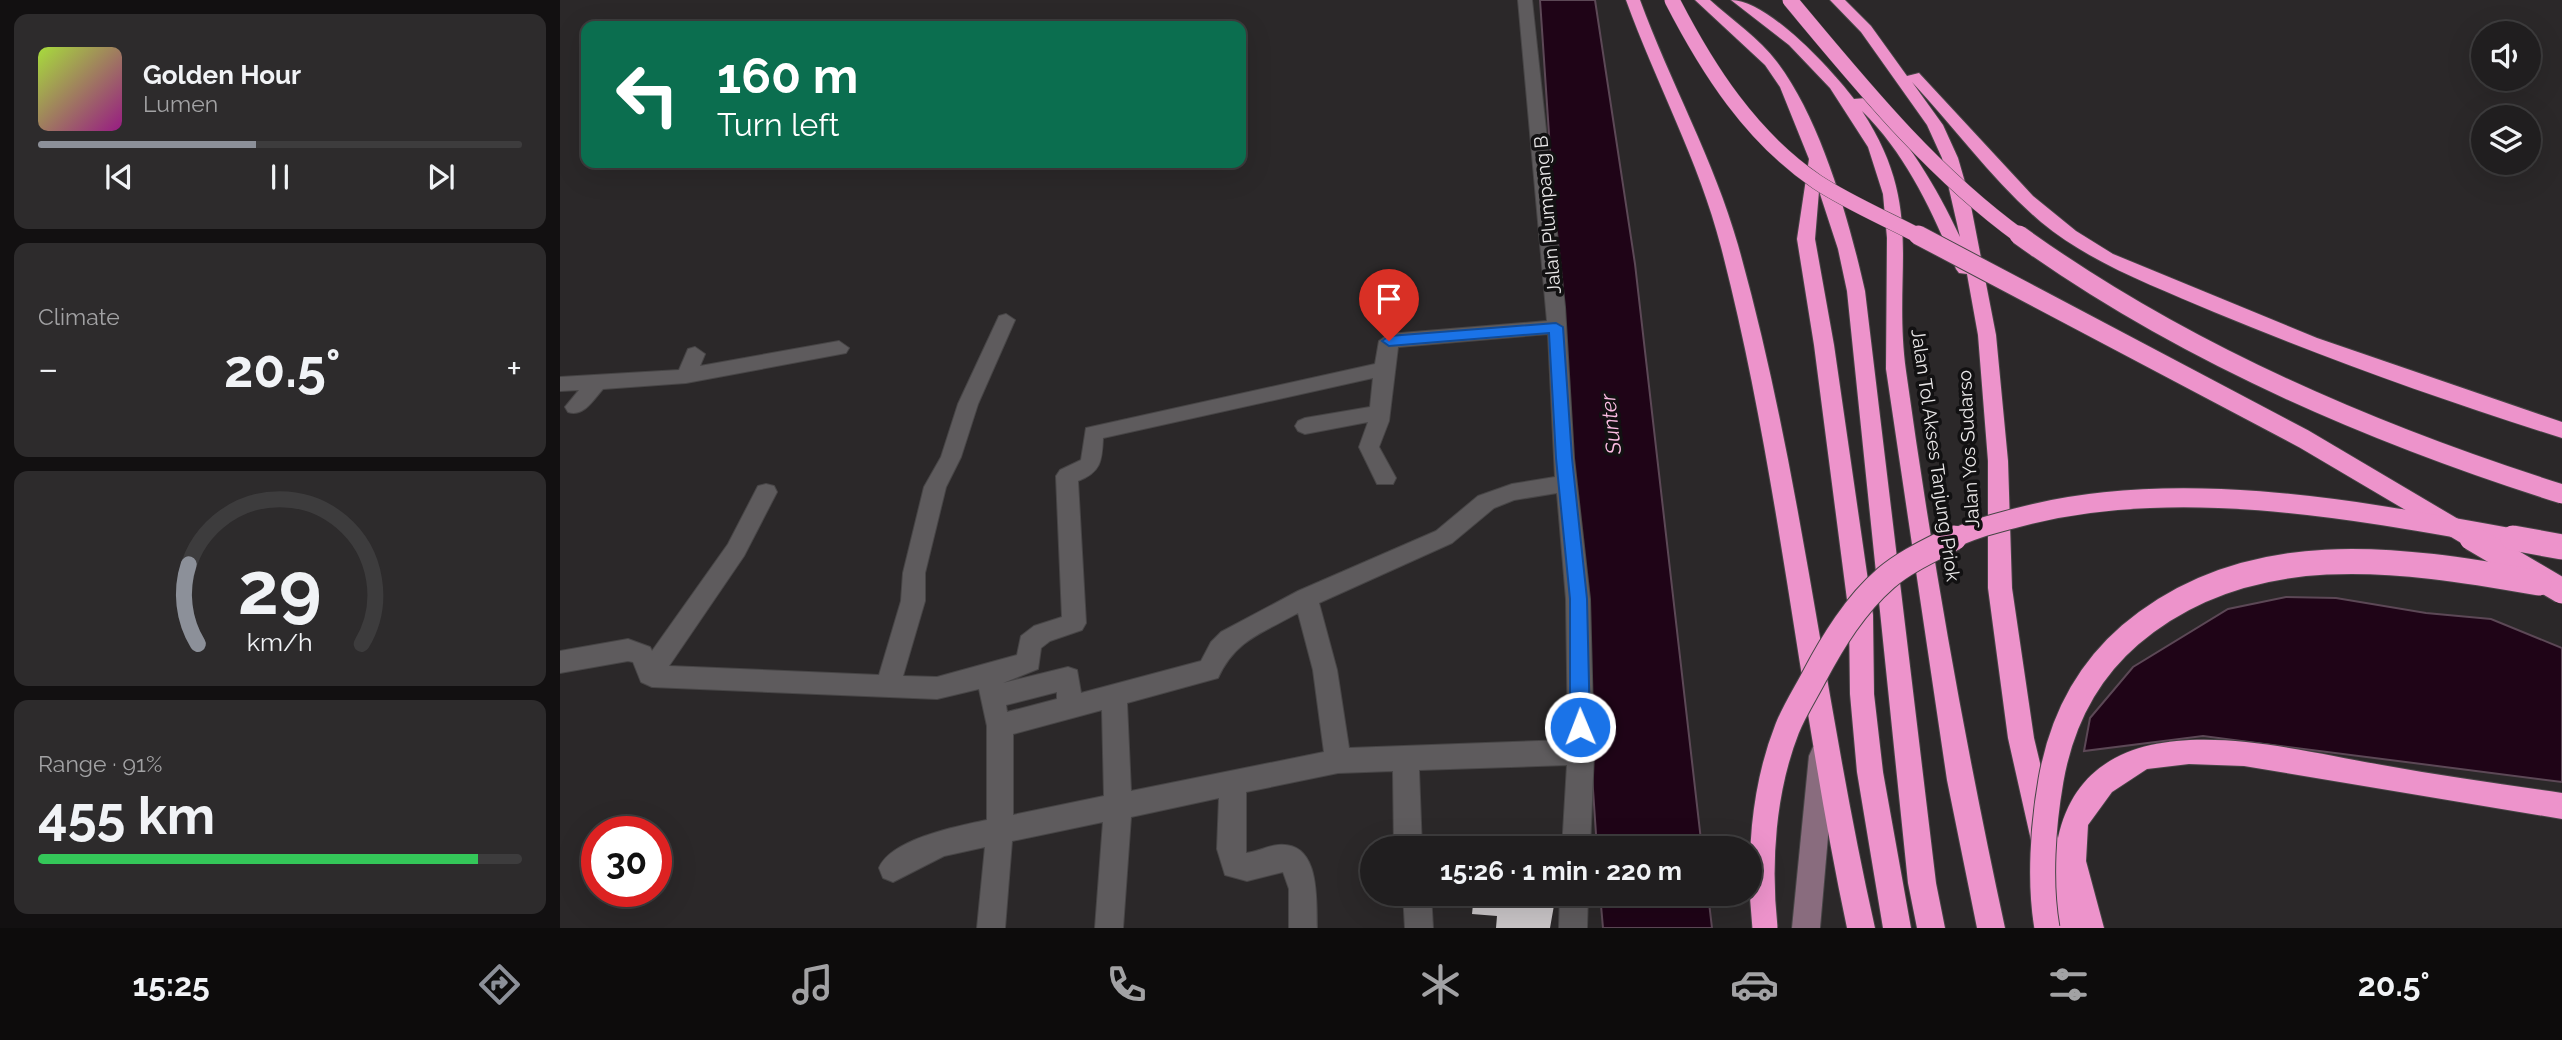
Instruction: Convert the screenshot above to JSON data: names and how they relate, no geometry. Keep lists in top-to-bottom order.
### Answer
{
  "streets": {
    "highway": ["Jalan Yos Sudarso", "Jalan Tol Akses Tanjung Priok"],
    "street": ["Jalan Plumpang B"]
  },
  "water": ["Sunter"],
  "page": {
    "turn": ["160 m", "Turn left"],
    "song": ["Golden Hour", "Lumen"],
    "tile": [
      "Climate",
      ["Range · 91%", "455 km"]
    ],
    "heat": ["−", "20.5°", "+"],
    "limit": "30",
    "trip": "15:26 · 1 min · 220 m",
    "tabs": ["15:25", "20.5°"],
    "gauge": ["29", "km/h"]
  }
}
